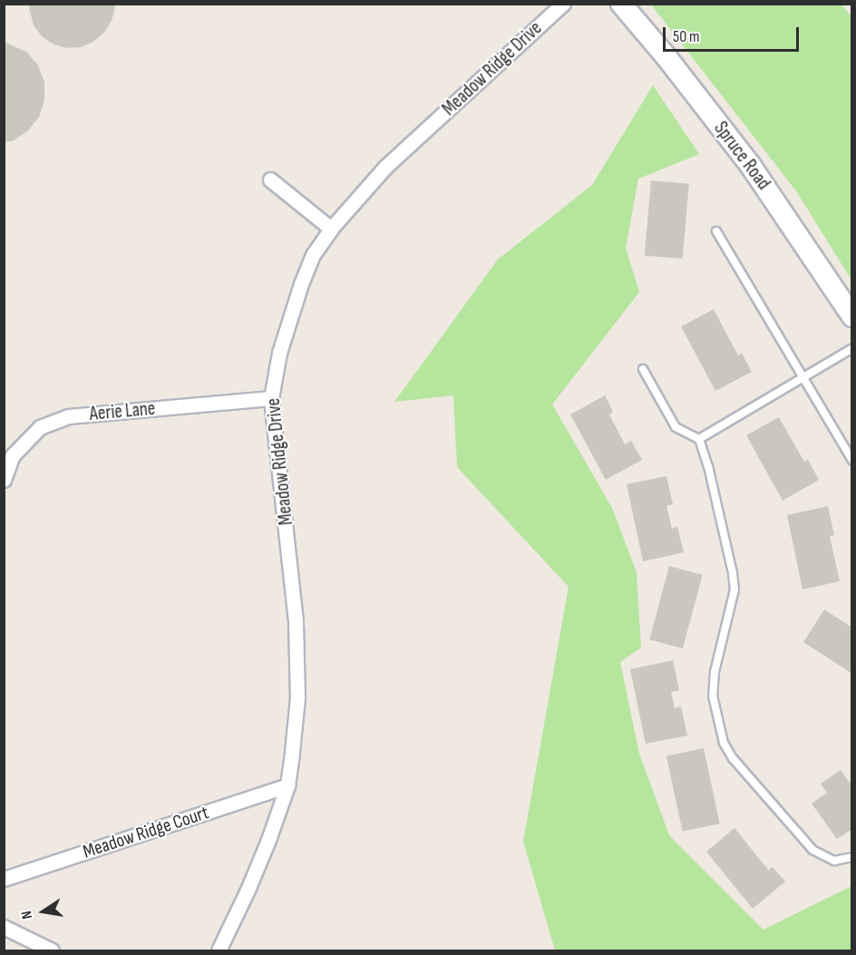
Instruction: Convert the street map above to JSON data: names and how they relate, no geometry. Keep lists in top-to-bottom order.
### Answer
{
  "streets": {
    "main road": ["Spruce Road"],
    "street": ["Meadow Ridge Drive", "Aerie Lane", "Meadow Ridge Court"]
  },
  "crossings": [
    ["Meadow Ridge Drive", "Aerie Lane"],
    ["Meadow Ridge Drive", "Meadow Ridge Court"]
  ],
  "scale_bar": "50 m",
  "north": "left"
}
